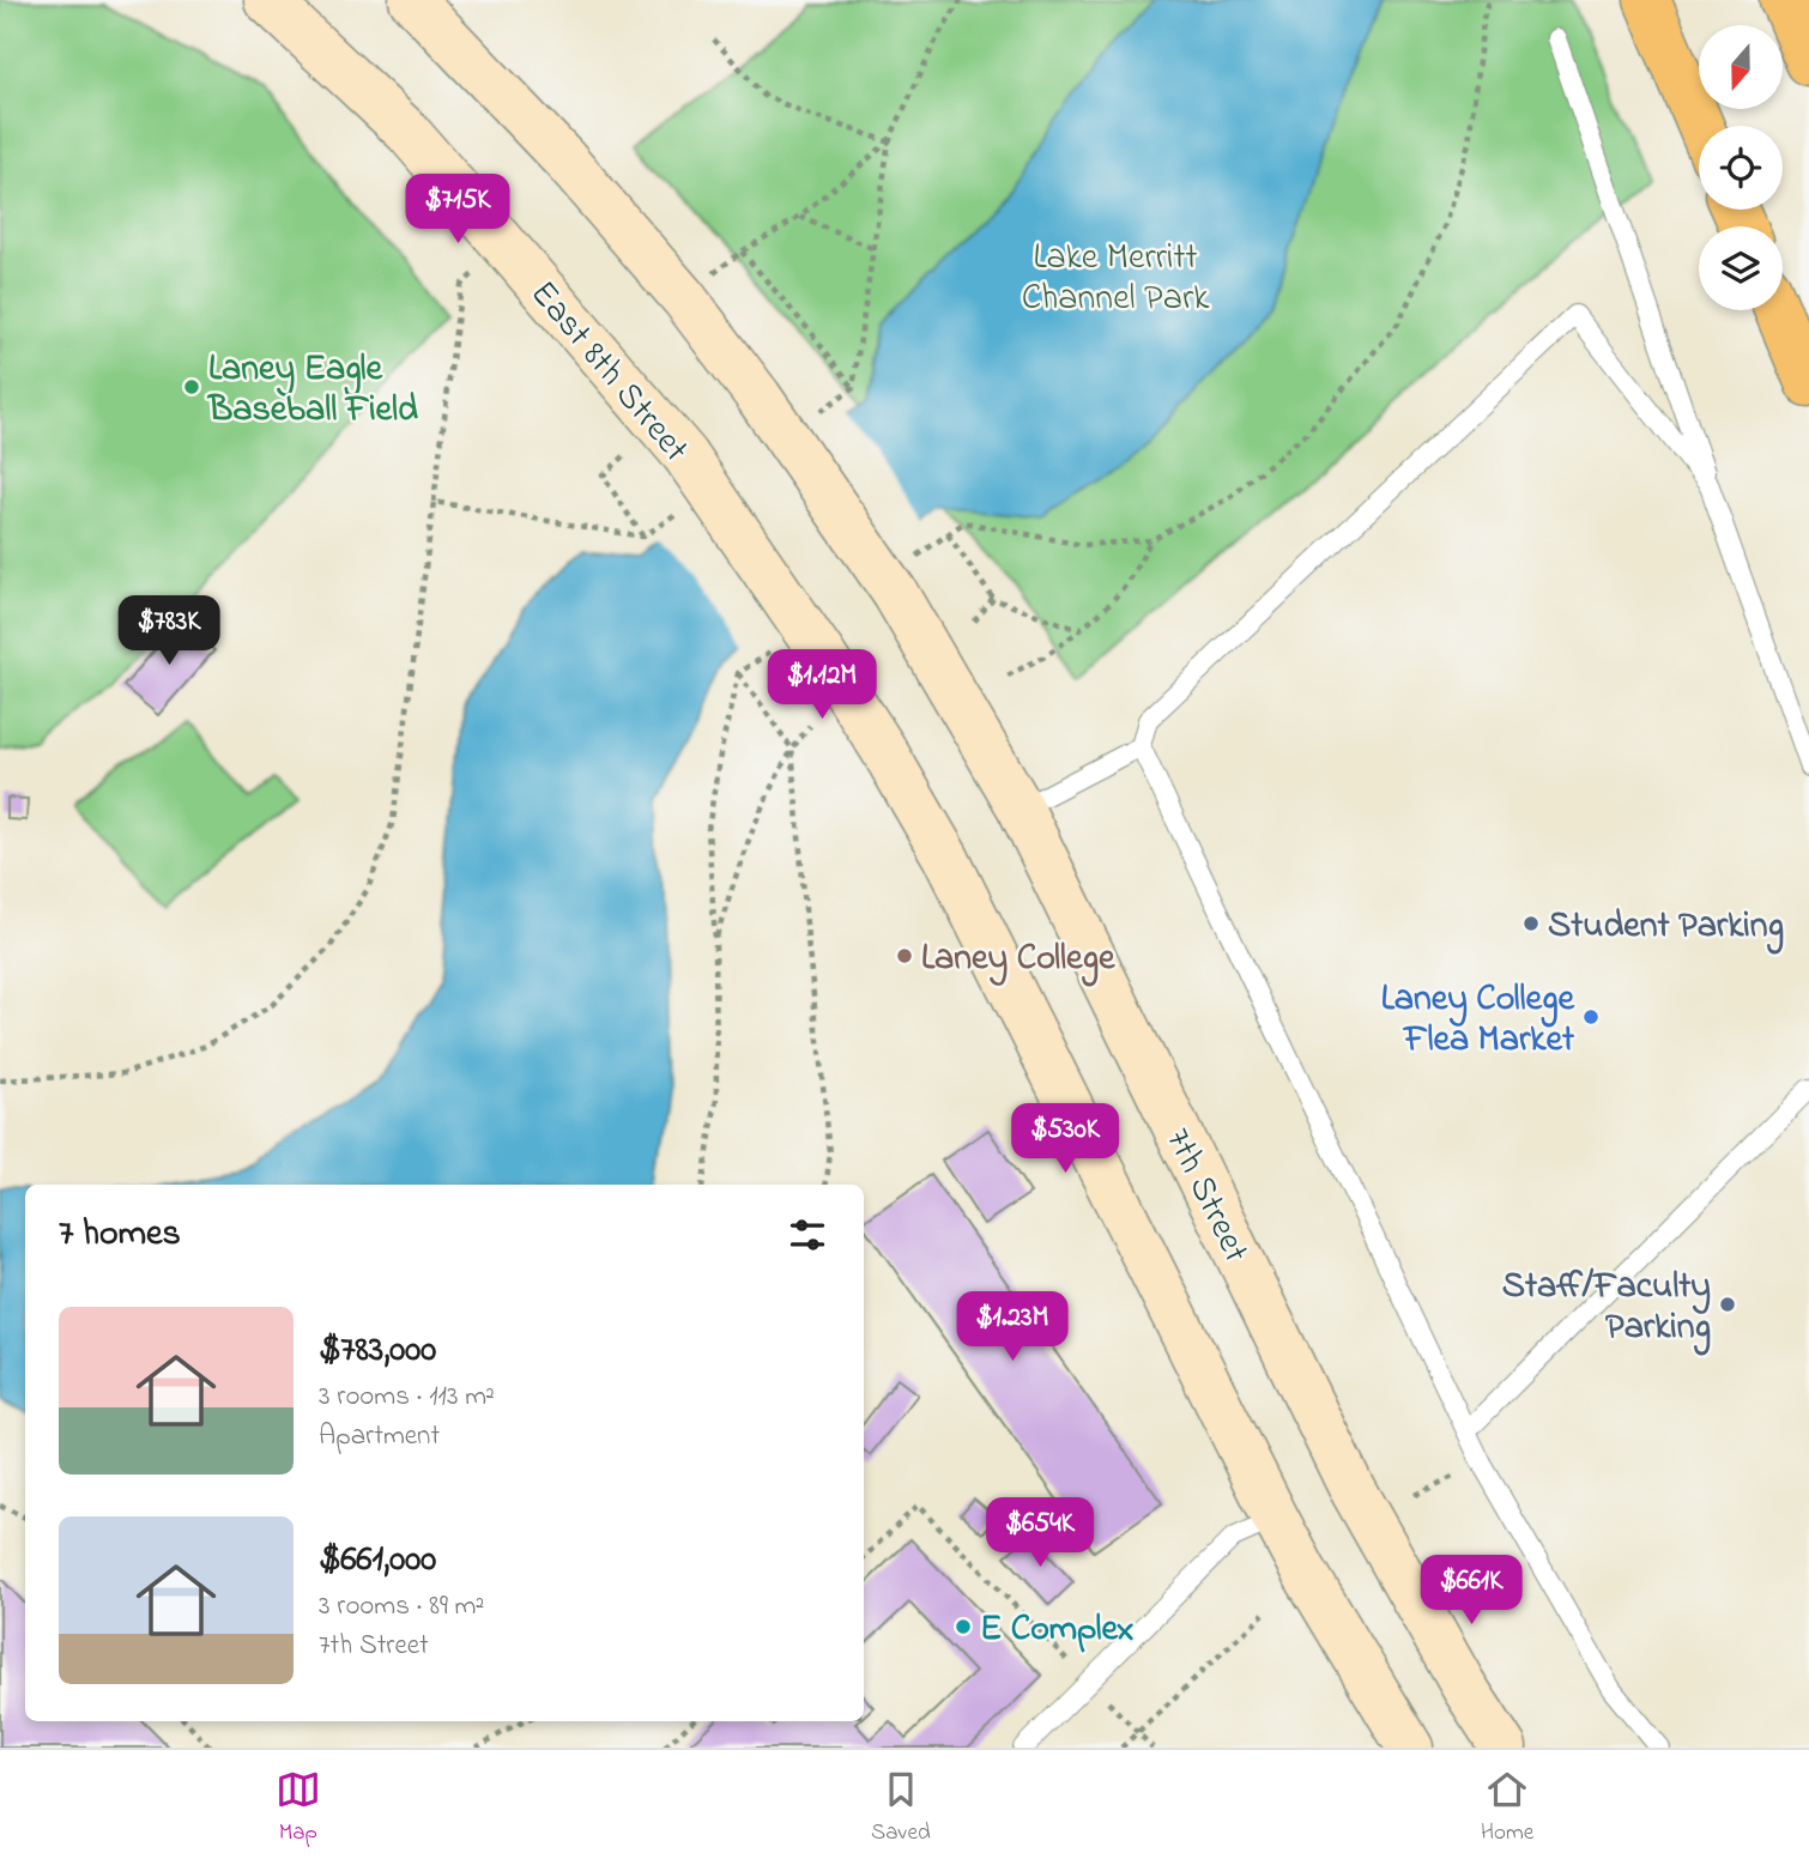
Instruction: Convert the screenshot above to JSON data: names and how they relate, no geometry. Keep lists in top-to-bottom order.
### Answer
{
  "streets": {
    "main road": ["East 8th Street", "7th Street"]
  },
  "parks": ["Lake Merritt Channel Park"],
  "places": [
    "Laney Eagle Baseball Field",
    "Student Parking",
    "Laney College",
    "Laney College Flea Market",
    "Staff/Faculty Parking",
    "E Complex"
  ],
  "north": "bottom",
  "page": {
    "price": [
      "$715K",
      "$783K",
      "$1.12M",
      "$530K",
      "$1.23M",
      "$654K",
      "$661K"
    ],
    "heading": "7 homes",
    "list": [
      {
        "name": "$783,000",
        "note": "3 rooms · 113 m² · Apartment"
      },
      {
        "name": "$661,000",
        "note": "3 rooms · 89 m² · 7th Street"
      }
    ],
    "tabs": ["Map", "Saved", "Home"]
  }
}
